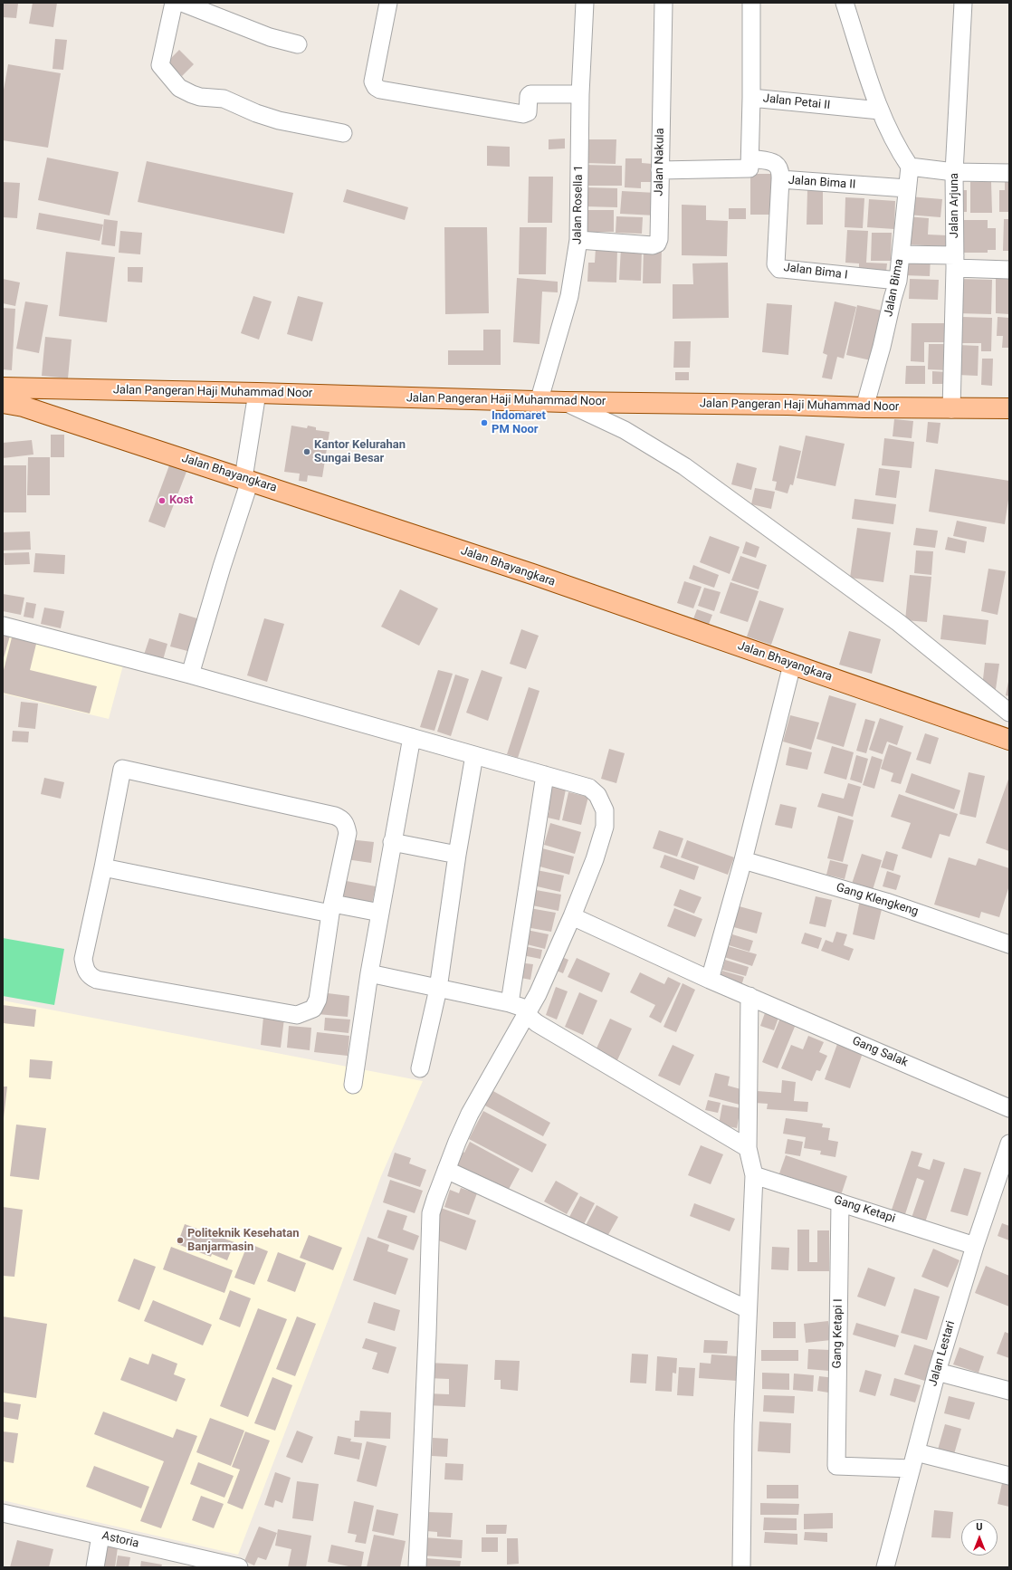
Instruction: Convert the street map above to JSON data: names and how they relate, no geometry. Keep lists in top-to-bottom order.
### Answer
{
  "streets": {
    "main road": ["Jalan Pangeran Haji Muhammad Noor", "Jalan Bhayangkara"],
    "street": [
      "Jalan Petai II",
      "Jalan Nakula",
      "Jalan Bima II",
      "Jalan Rosella 1",
      "Jalan Arjuna",
      "Jalan Bima I",
      "Jalan Bima",
      "Gang Klengkeng",
      "Gang Salak",
      "Gang Ketapi",
      "Gang Ketapi I",
      "Jalan Lestari",
      "Astoria"
    ]
  },
  "crossings": [
    ["Jalan Petai II", "Jalan Bima II"],
    ["Jalan Nakula", "Jalan Rosella 1"],
    ["Jalan Bima II", "Jalan Bima I"],
    ["Jalan Bima II", "Jalan Bima"],
    ["Jalan Rosella 1", "Jalan Pangeran Haji Muhammad Noor"],
    ["Jalan Arjuna", "Jalan Pangeran Haji Muhammad Noor"],
    ["Jalan Bima I", "Jalan Bima"],
    ["Jalan Bima", "Jalan Pangeran Haji Muhammad Noor"],
    ["Gang Ketapi", "Gang Ketapi I"],
    ["Gang Ketapi", "Jalan Lestari"],
    ["Gang Ketapi I", "Jalan Lestari"]
  ],
  "places": [
    "Indomaret PM Noor",
    "Kantor Kelurahan Sungai Besar",
    "Kost",
    "Politeknik Kesehatan Banjarmasin"
  ],
  "north": "top"
}
